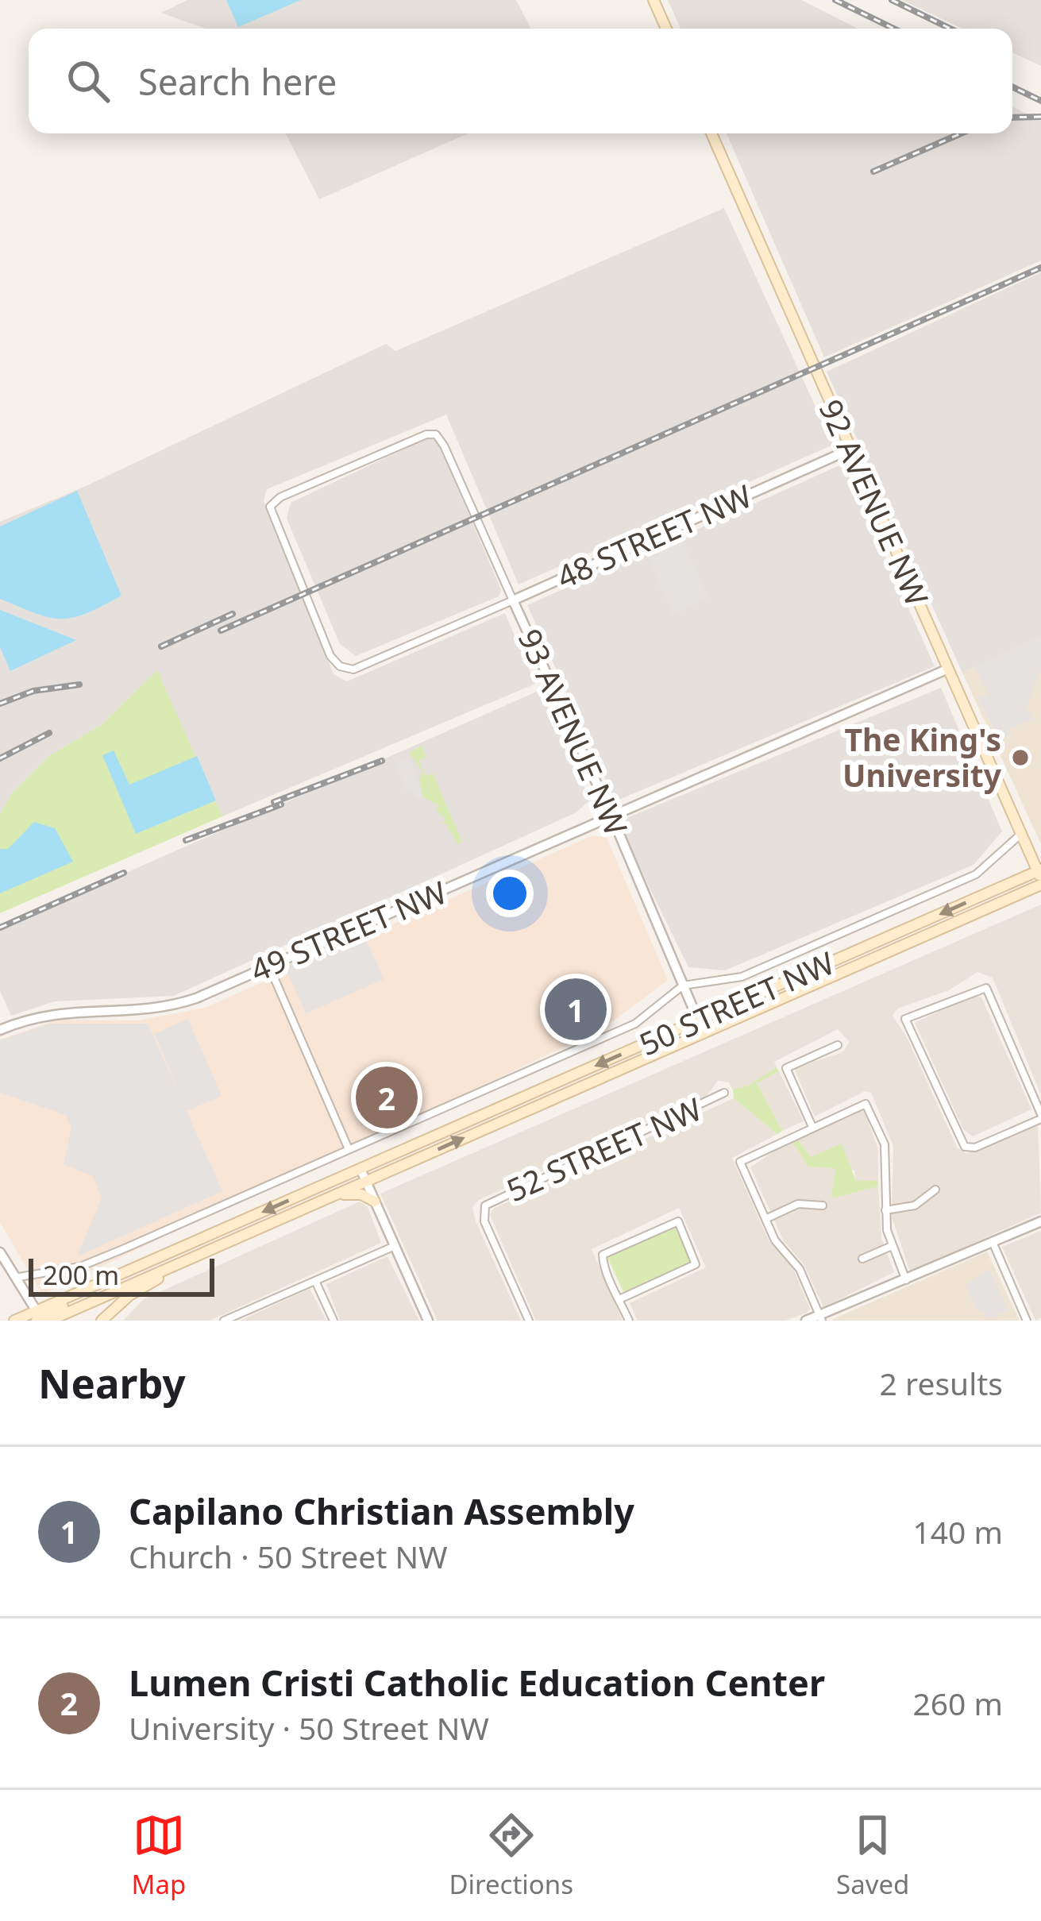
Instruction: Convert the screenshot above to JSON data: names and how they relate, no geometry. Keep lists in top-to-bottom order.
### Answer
{
  "streets": {
    "main road": ["92 AVENUE NW", "50 STREET NW"],
    "street": [
      "48 STREET NW",
      "93 AVENUE NW",
      "49 STREET NW",
      "52 STREET NW"
    ]
  },
  "crossings": [
    ["92 AVENUE NW", "48 STREET NW"],
    ["92 AVENUE NW", "49 STREET NW"],
    ["92 AVENUE NW", "50 STREET NW"],
    ["48 STREET NW", "93 AVENUE NW"],
    ["93 AVENUE NW", "49 STREET NW"],
    ["93 AVENUE NW", "50 STREET NW"]
  ],
  "places": ["The King's University"],
  "scale_bar": "200 m",
  "page": {
    "search": "Search here",
    "pins": ["1", "2"],
    "scale": "200 m",
    "heading": ["Nearby", "2 results"],
    "list": [
      {
        "mark": "1",
        "name": "Capilano Christian Assembly",
        "note": "Church · 50 Street NW",
        "value": "140 m"
      },
      {
        "mark": "2",
        "name": "Lumen Cristi Catholic Education Center",
        "note": "University · 50 Street NW",
        "value": "260 m"
      }
    ],
    "nav": ["Map", "Directions", "Saved"]
  }
}
